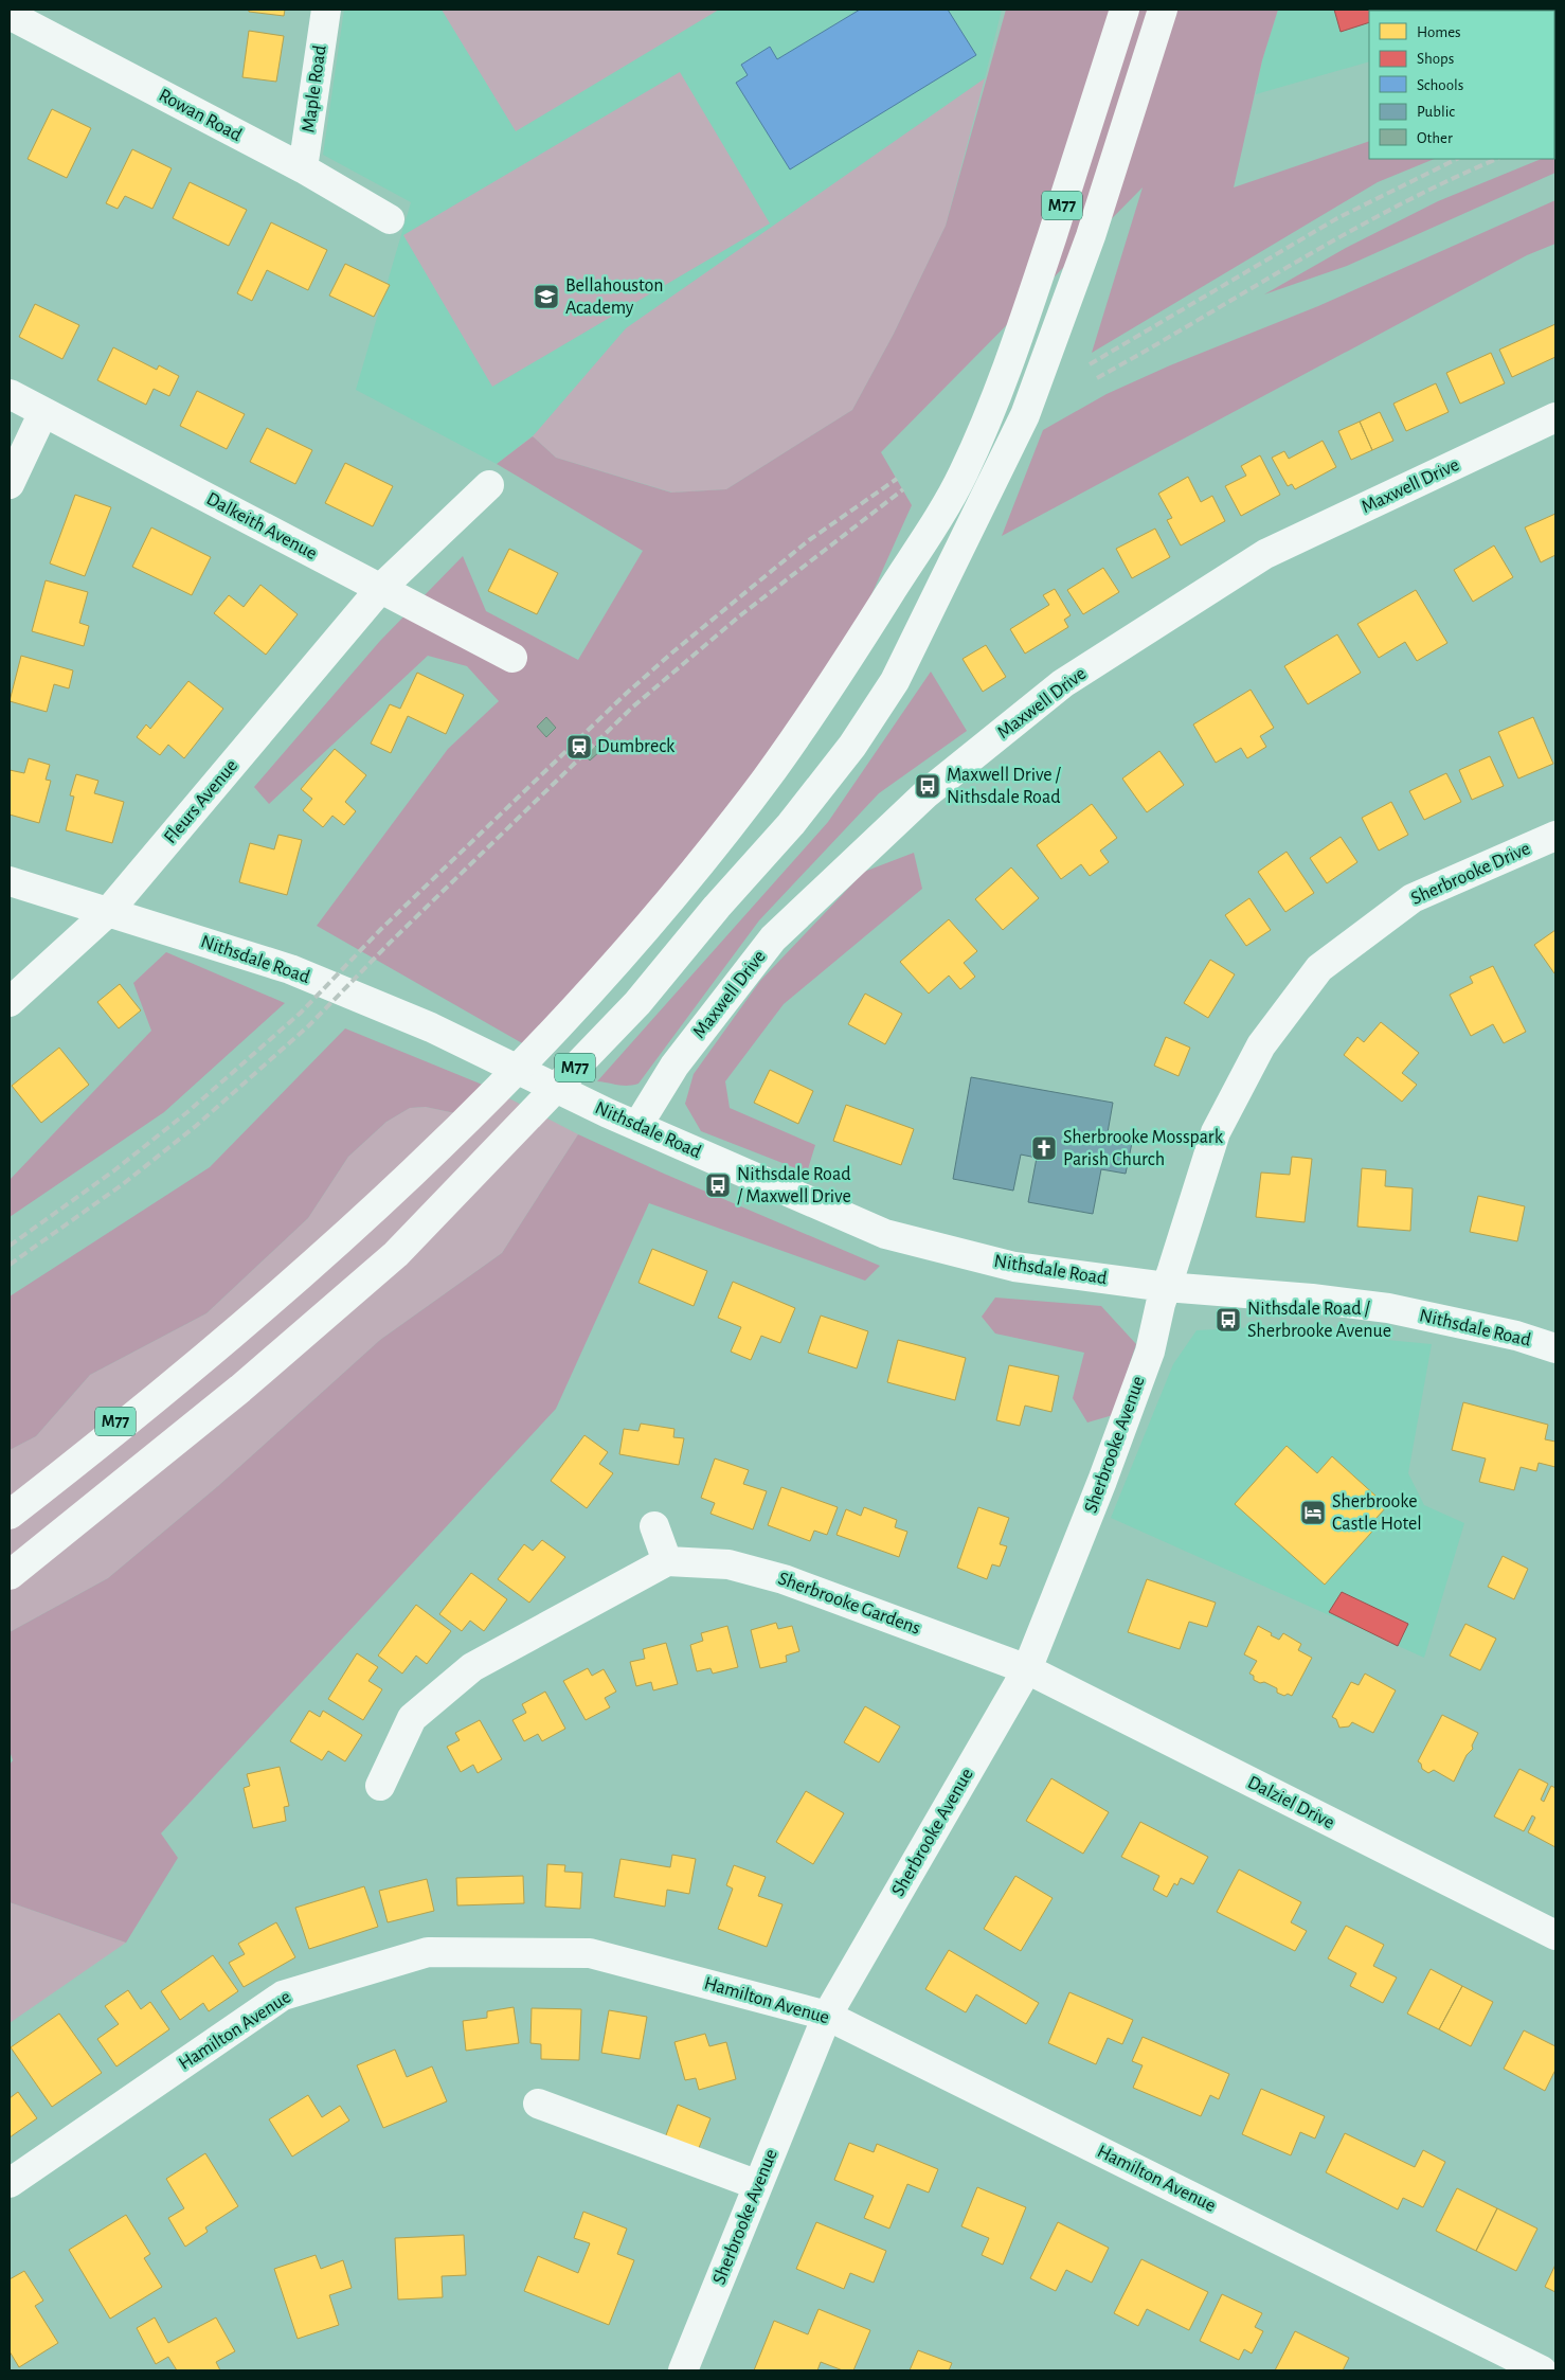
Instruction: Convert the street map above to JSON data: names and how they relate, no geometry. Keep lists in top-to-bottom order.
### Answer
{
  "streets": {
    "main road": [
      "Maple Road",
      "Rowan Road",
      "M77",
      "Maxwell Drive",
      "Dalkeith Avenue",
      "Fleurs Avenue",
      "Sherbrooke Drive",
      "Nithsdale Road",
      "Sherbrooke Avenue",
      "Sherbrooke Gardens",
      "Dalziel Drive",
      "Hamilton Avenue"
    ]
  },
  "crossings": [
    ["Maple Road", "Rowan Road"],
    ["Maxwell Drive", "Nithsdale Road"],
    ["Dalkeith Avenue", "Fleurs Avenue"],
    ["Fleurs Avenue", "Nithsdale Road"],
    ["Sherbrooke Drive", "Nithsdale Road"],
    ["Sherbrooke Drive", "Sherbrooke Avenue"],
    ["Nithsdale Road", "Sherbrooke Avenue"],
    ["Sherbrooke Avenue", "Sherbrooke Gardens"],
    ["Sherbrooke Avenue", "Dalziel Drive"],
    ["Sherbrooke Avenue", "Hamilton Avenue"],
    ["Sherbrooke Gardens", "Dalziel Drive"]
  ],
  "places": {
    "school or university": ["Bellahouston Academy"],
    "station": ["Dumbreck"],
    "bus stop": ["Maxwell Drive / Nithsdale Road", "Nithsdale Road / Maxwell Drive", "Nithsdale Road / Sherbrooke Avenue"],
    "church": ["Sherbrooke Mosspark Parish Church"],
    "hotel": ["Sherbrooke Castle Hotel"]
  },
  "legend": [
    "Homes",
    "Shops",
    "Schools",
    "Public",
    "Other"
  ]
}
